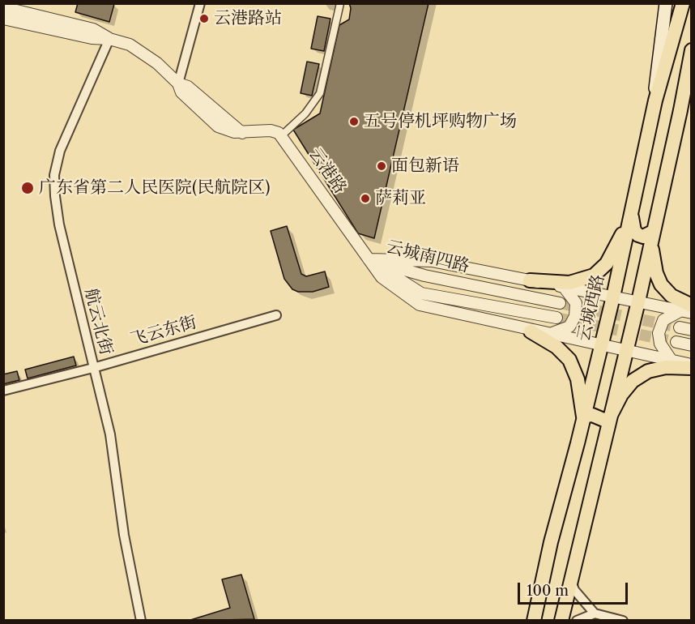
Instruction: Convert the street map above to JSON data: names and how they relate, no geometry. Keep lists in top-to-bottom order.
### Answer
{
  "streets": {
    "main road": ["云城西路"],
    "street": [
      "云港路",
      "云城南四路",
      "航云北街",
      "飞云东街"
    ]
  },
  "crossings": [
    ["云港路", "云城南四路"],
    ["云港路", "云城西路"],
    ["航云北街", "飞云东街"]
  ],
  "places": [
    "云港路站",
    "五号停机坪购物广场",
    "面包新语",
    "广东省第二人民医院(民航院区)",
    "萨莉亚"
  ],
  "scale_bar": "100 m"
}
